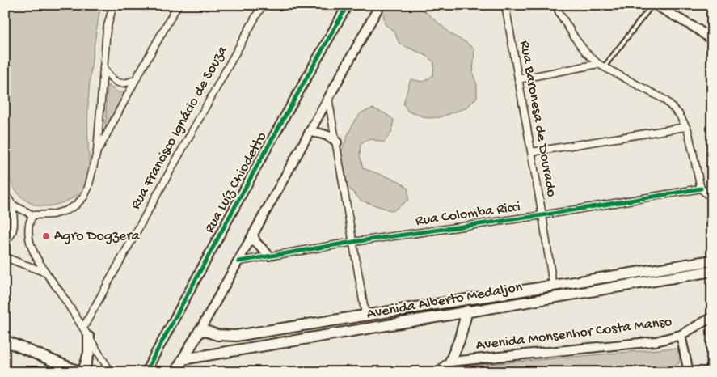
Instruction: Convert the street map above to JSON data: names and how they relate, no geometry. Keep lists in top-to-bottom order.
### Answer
{
  "streets": {
    "main road": ["Avenida Alberto Medaljon"],
    "street": [
      "Rua Baronesa de Dourado",
      "Rua Francisco Ignácio de Souza",
      "Rua Luíz Chiodetto",
      "Rua Colomba Ricci",
      "Avenida Monsenhor Costa Manso"
    ]
  },
  "crossings": [
    ["Rua Baronesa de Dourado", "Rua Colomba Ricci"],
    ["Rua Baronesa de Dourado", "Avenida Alberto Medaljon"]
  ],
  "places": ["Agro Dogzera"]
}
